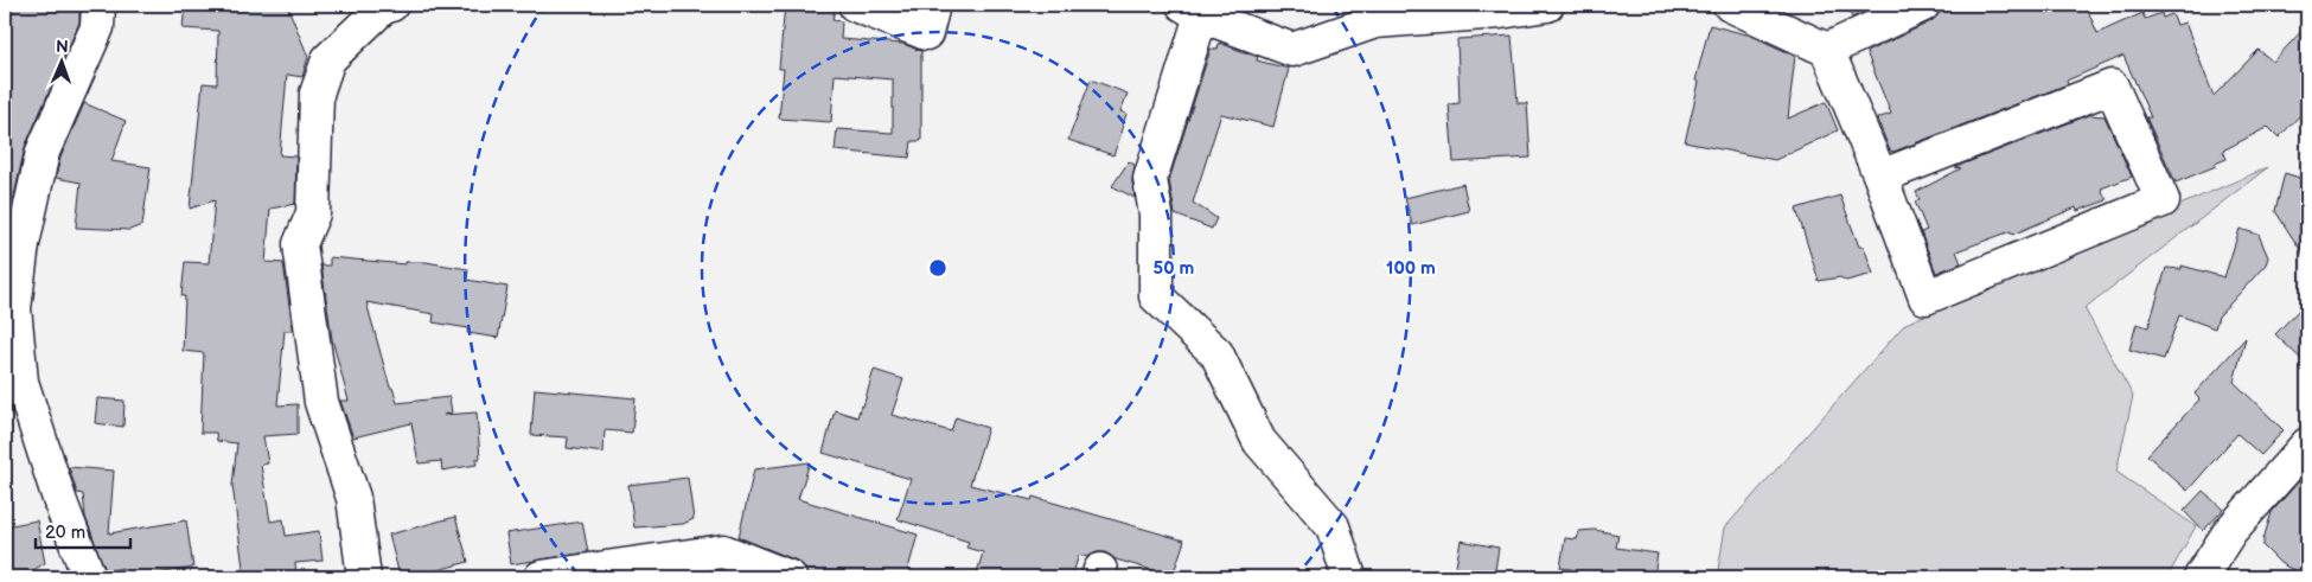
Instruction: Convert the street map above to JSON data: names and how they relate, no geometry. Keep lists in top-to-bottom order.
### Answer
{
  "scale_bar": "20 m",
  "north": "top",
  "rings": ["50 m", "100 m"]
}
